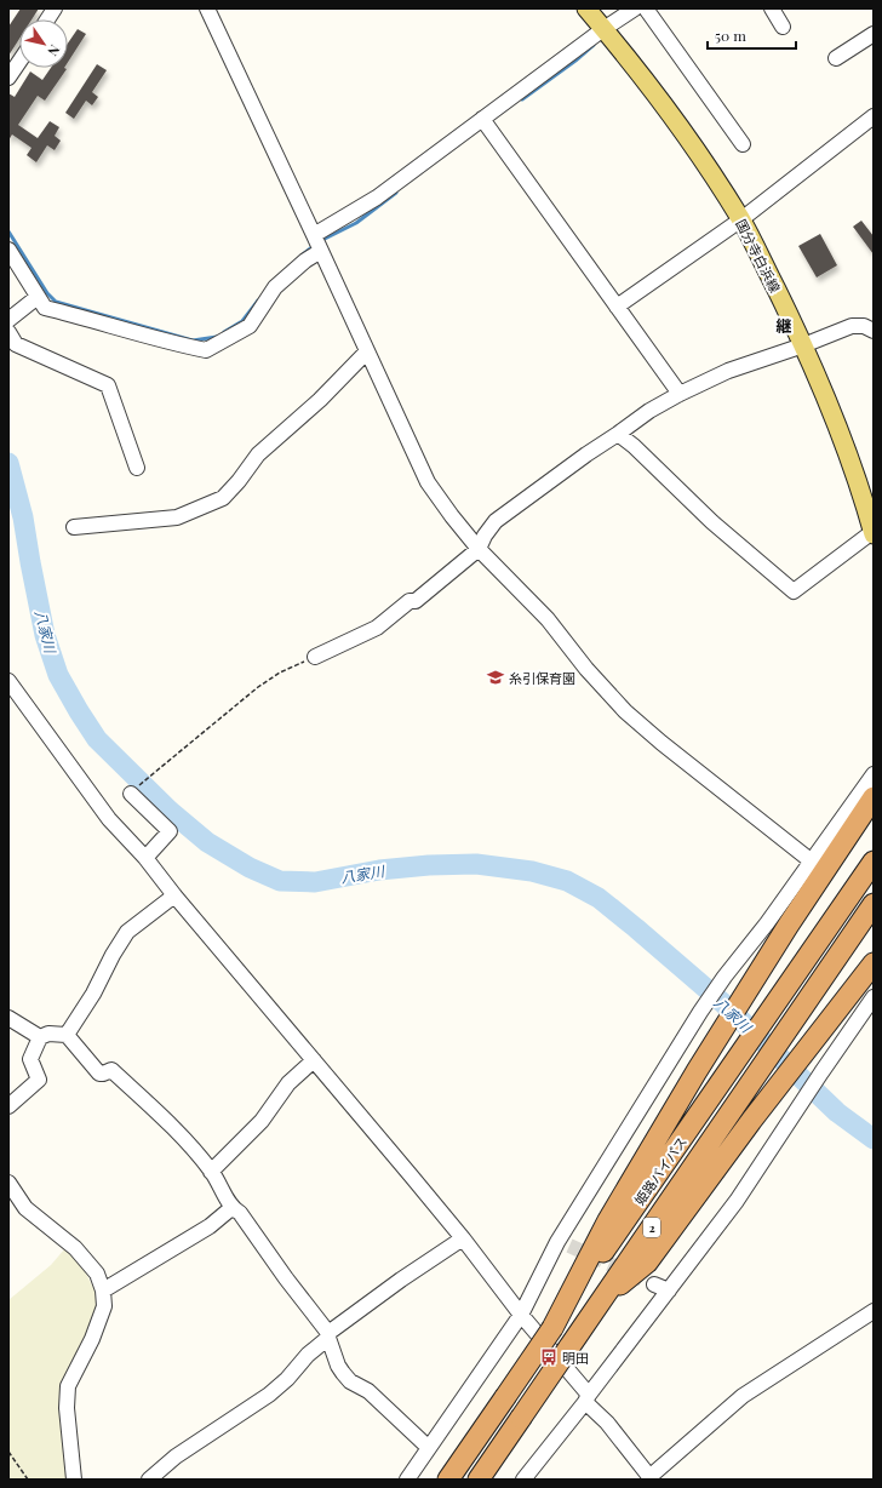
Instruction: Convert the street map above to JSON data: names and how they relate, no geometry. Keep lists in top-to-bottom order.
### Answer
{
  "streets": {
    "highway": ["姫路バイパス", "2"],
    "main road": ["国分寺白浜線"]
  },
  "districts": ["継"],
  "water": ["八家川"],
  "places": {
    "school or university": ["糸引保育園"],
    "bus stop": ["明田"]
  },
  "scale_bar": "50 m",
  "north": "bottom right"
}
